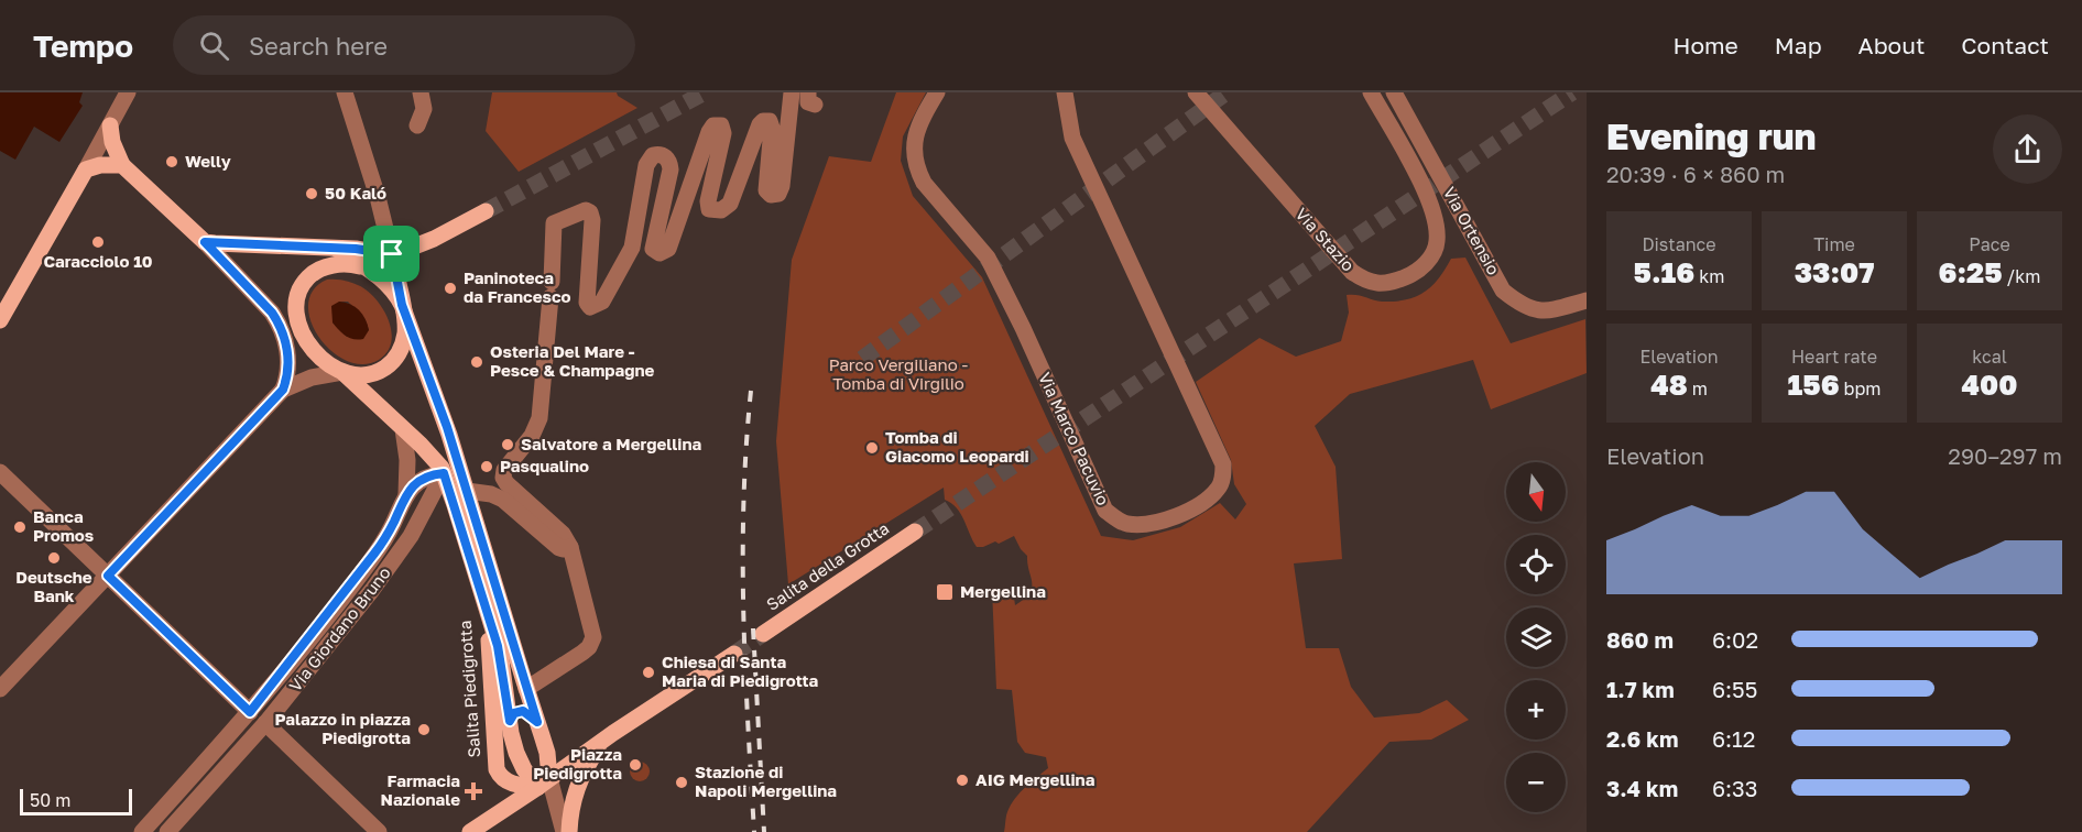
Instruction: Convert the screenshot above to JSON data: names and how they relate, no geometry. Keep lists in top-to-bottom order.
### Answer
{
  "streets": {
    "main road": ["Salita della Grotta", "Salita Piedigrotta"],
    "street": [
      "Via Ortensio",
      "Via Stazio",
      "Via Marco Pacuvio",
      "Via Giordano Bruno"
    ]
  },
  "crossings": [
    ["Via Giordano Bruno", "Salita Piedigrotta"]
  ],
  "parks": ["Parco Vergiliano - Tomba di Virgilio"],
  "places": {
    "other": [
      "Welly",
      "50 Kaló",
      "Caracciolo 10",
      "Paninoteca da Francesco",
      "Osteria Del Mare - Pesce & Champagne",
      "Salvatore a Mergellina",
      "Tomba di Giacomo Leopardi",
      "Pasqualino",
      "Banca Promos",
      "Deutsche Bank",
      "Chiesa di Santa Maria di Piedigrotta",
      "Palazzo in piazza Piedigrotta",
      "Piazza Piedigrotta",
      "AIG Mergellina",
      "Stazione di Napoli Mergellina"
    ],
    "transit": ["Mergellina"],
    "health": ["Farmacia Nazionale"]
  },
  "scale_bar": "50 m",
  "north": "bottom",
  "page": {
    "header": "Tempo",
    "search": "Search here",
    "nav": [
      "Home",
      "Map",
      "About",
      "Contact"
    ],
    "heading": ["Evening run", "20:39 · 6 × 860 m"],
    "stats": [
      ["Distance", "5.16 km"],
      ["Time", "33:07"],
      ["Pace", "6:25 /km"],
      ["Elevation", "48 m"],
      ["Heart rate", "156 bpm"],
      ["kcal", "400"]
    ],
    "chart": ["Elevation", "290–297 m"],
    "map_buttons": ["+", "−"],
    "list": [
      {
        "name": "860 m",
        "note": "6:02"
      },
      {
        "name": "1.7 km",
        "note": "6:55"
      },
      {
        "name": "2.6 km",
        "note": "6:12"
      },
      {
        "name": "3.4 km",
        "note": "6:33"
      }
    ],
    "scale": "50 m"
  }
}
